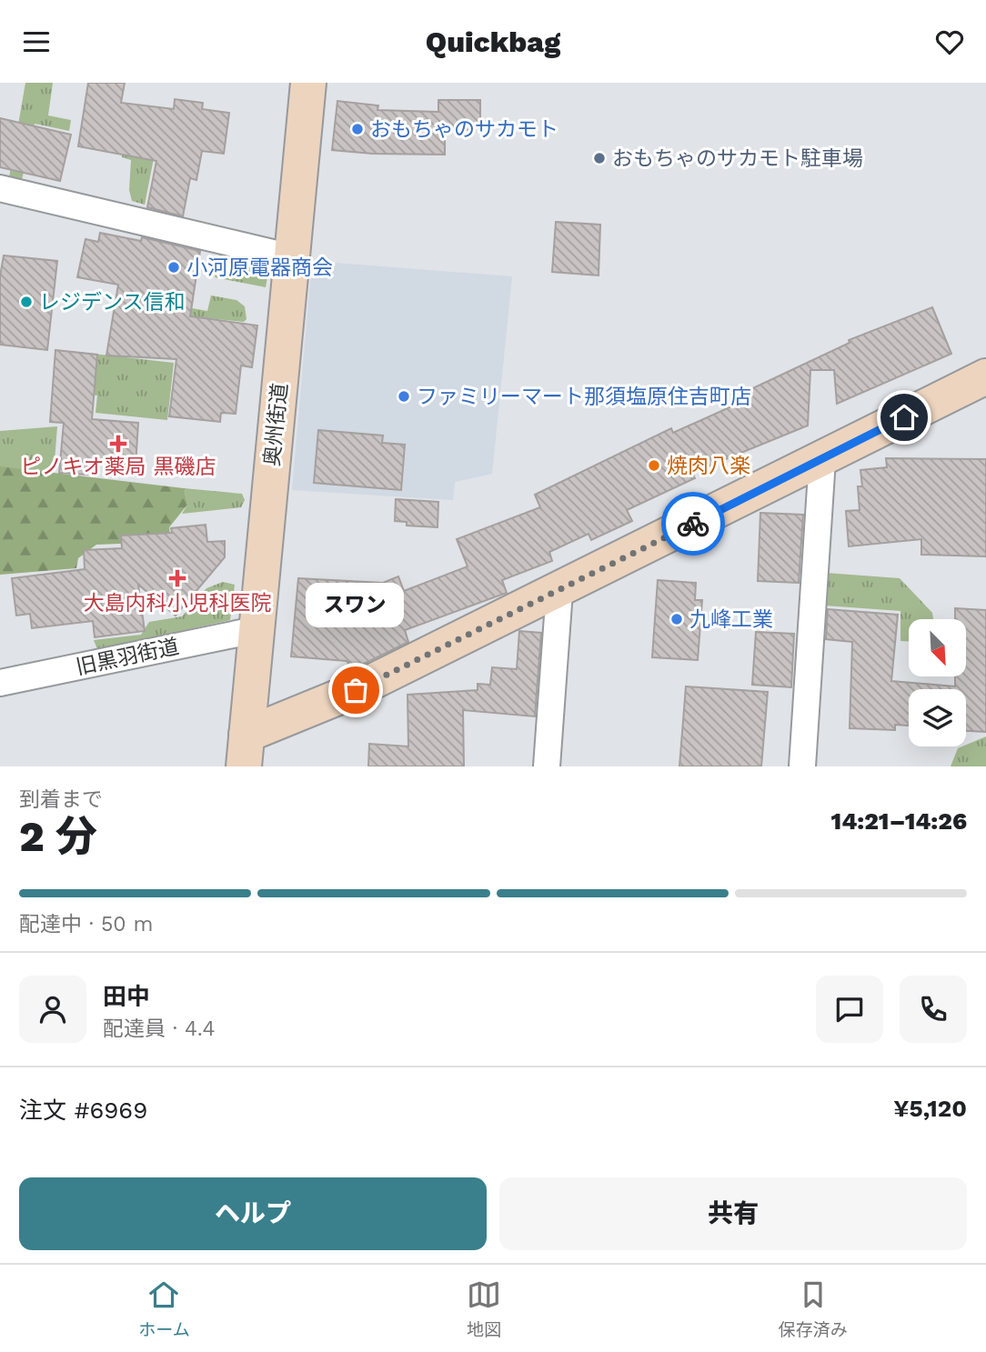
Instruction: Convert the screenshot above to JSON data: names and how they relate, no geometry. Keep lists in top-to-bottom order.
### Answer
{
  "streets": {
    "street": ["奥州街道", "旧黒羽街道"]
  },
  "crossings": [
    ["奥州街道", "旧黒羽街道"]
  ],
  "places": {
    "other": [
      "おもちゃのサカモト",
      "おもちゃのサカモト駐車場",
      "小河原電器商会",
      "レジデンス信和",
      "ファミリーマート那須塩原住吉町店",
      "焼肉八楽",
      "九峰工業",
      "スワン"
    ],
    "health": ["ピノキオ薬局 黒磯店", "大島内科小児科医院"]
  },
  "north": "bottom right",
  "page": {
    "header": "Quickbag",
    "bubble": "スワン",
    "heading": ["2 分", "到着まで", "14:21–14:26"],
    "panel": [
      "田中",
      "配達員 · 4.4",
      "注文 #6969",
      "¥5,120"
    ],
    "bar": "配達中 · 50 m",
    "buttons": ["ヘルプ", "共有"],
    "tabs": ["ホーム", "地図", "保存済み"]
  }
}
